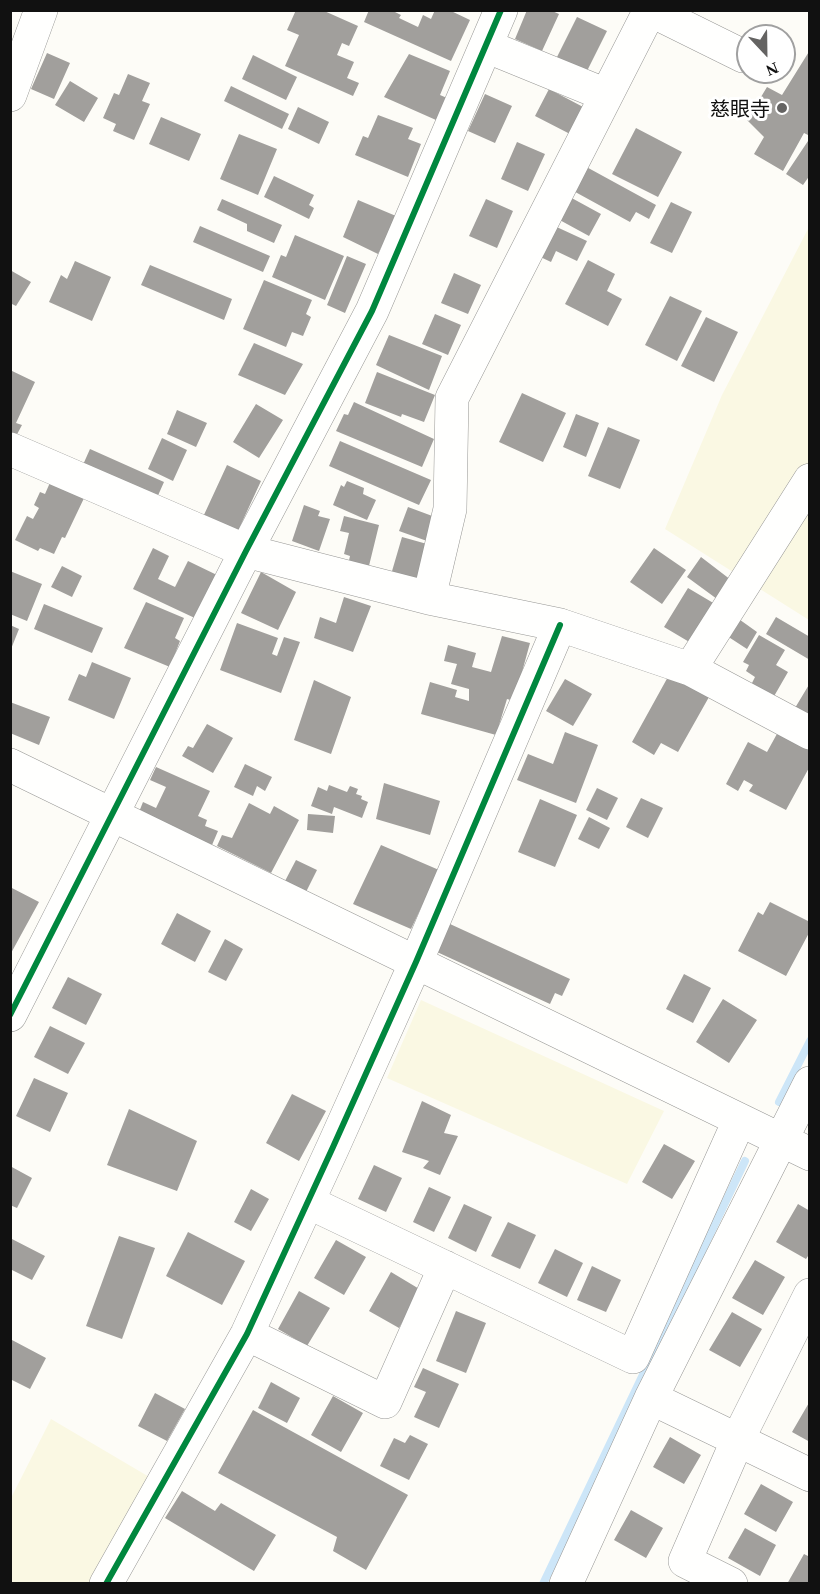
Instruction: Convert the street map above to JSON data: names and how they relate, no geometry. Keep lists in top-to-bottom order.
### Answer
{
  "places": ["慈眼寺"],
  "north": "bottom"
}
